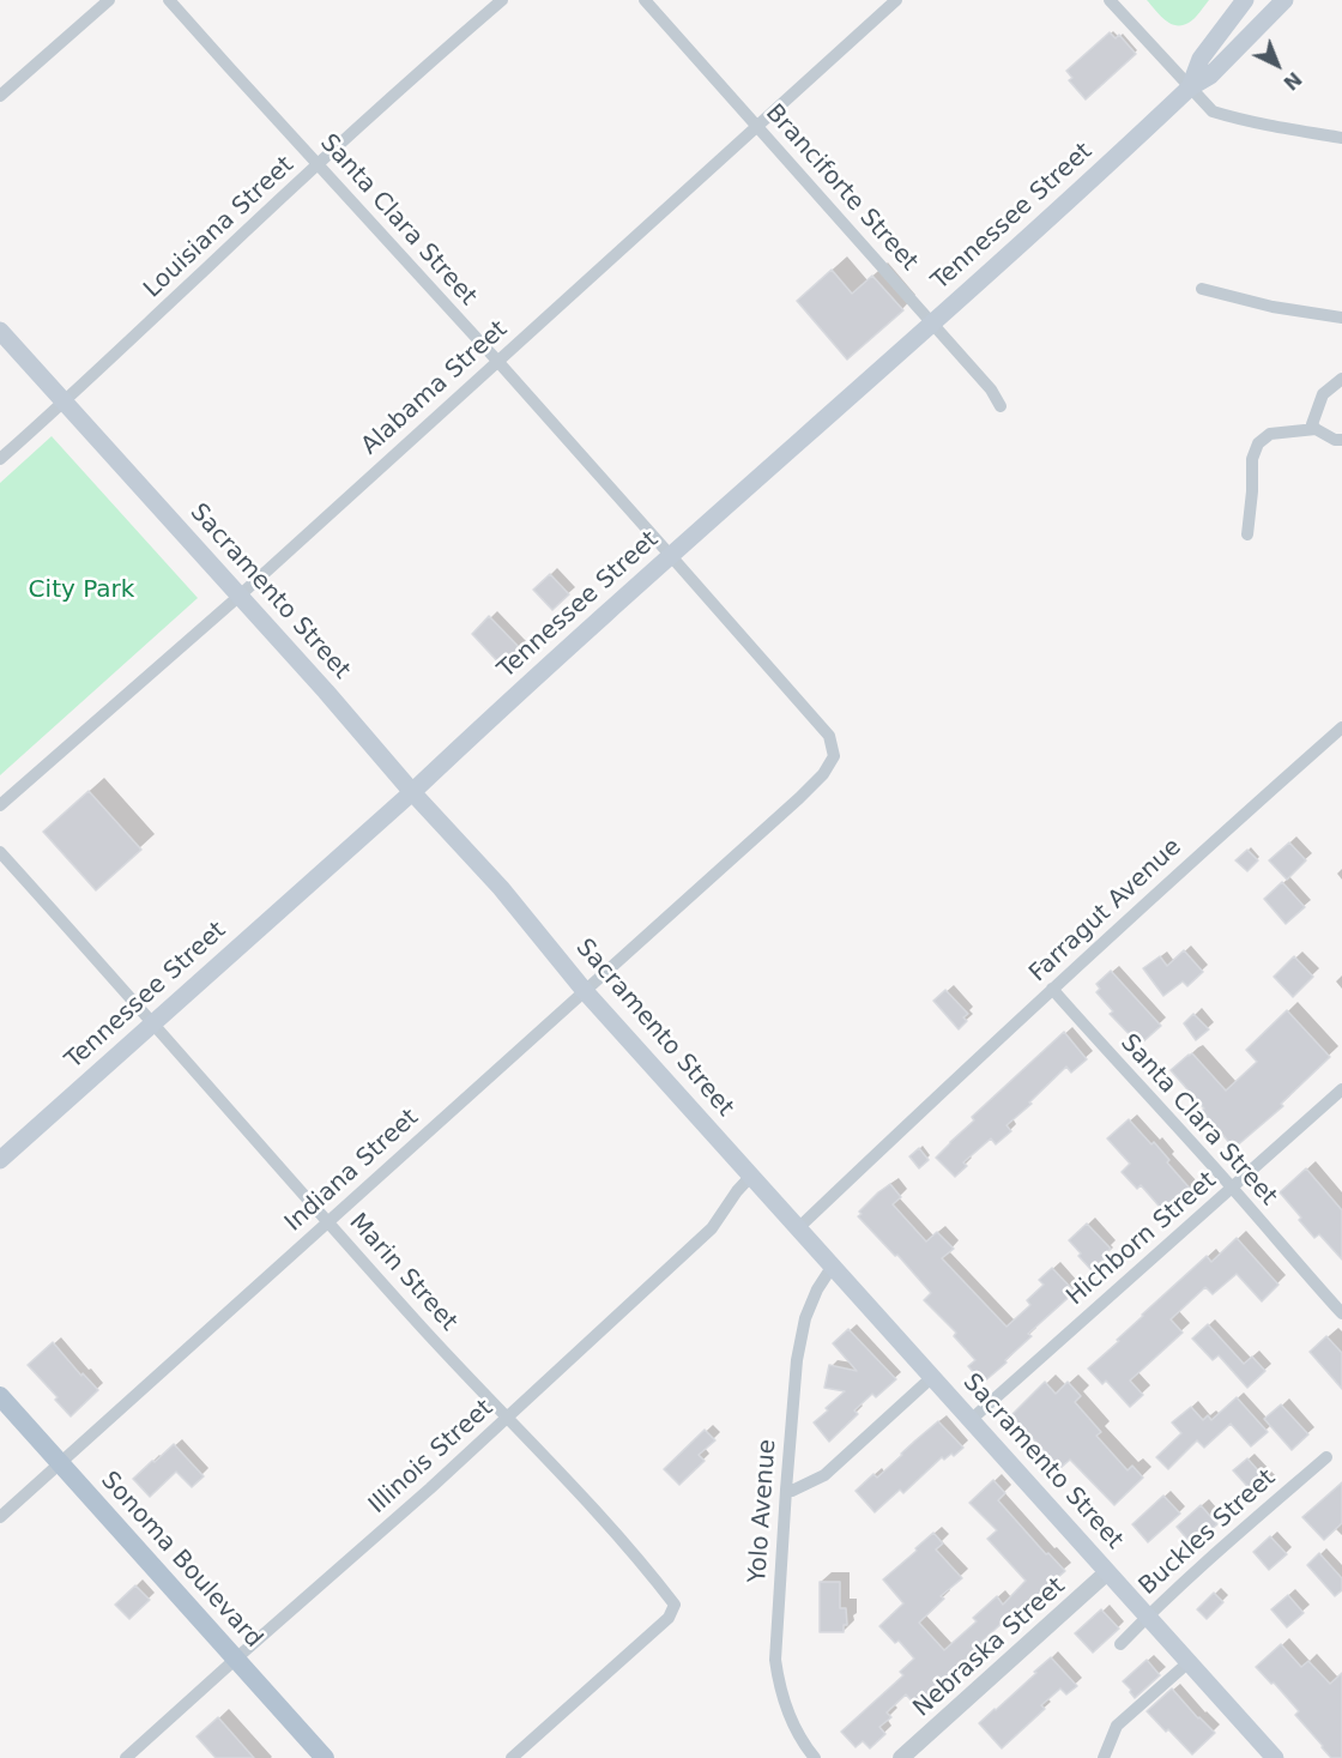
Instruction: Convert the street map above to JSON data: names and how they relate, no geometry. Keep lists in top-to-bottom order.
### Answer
{
  "streets": {
    "main road": ["Tennessee Street", "Sacramento Street", "Sonoma Boulevard"],
    "street": [
      "Branciforte Street",
      "Santa Clara Street",
      "Louisiana Street",
      "Alabama Street",
      "Farragut Avenue",
      "Indiana Street",
      "Hichborn Street",
      "Marin Street",
      "Illinois Street",
      "Yolo Avenue",
      "Buckles Street",
      "Nebraska Street"
    ]
  },
  "crossings": [
    ["Branciforte Street", "Tennessee Street"],
    ["Branciforte Street", "Alabama Street"],
    ["Tennessee Street", "Santa Clara Street"],
    ["Tennessee Street", "Sacramento Street"],
    ["Tennessee Street", "Marin Street"],
    ["Santa Clara Street", "Louisiana Street"],
    ["Santa Clara Street", "Alabama Street"],
    ["Santa Clara Street", "Farragut Avenue"],
    ["Santa Clara Street", "Indiana Street"],
    ["Santa Clara Street", "Hichborn Street"],
    ["Louisiana Street", "Sacramento Street"],
    ["Alabama Street", "Sacramento Street"],
    ["Sacramento Street", "Farragut Avenue"],
    ["Sacramento Street", "Indiana Street"],
    ["Sacramento Street", "Hichborn Street"],
    ["Sacramento Street", "Illinois Street"],
    ["Sacramento Street", "Yolo Avenue"],
    ["Sacramento Street", "Buckles Street"],
    ["Sacramento Street", "Nebraska Street"],
    ["Indiana Street", "Marin Street"],
    ["Indiana Street", "Sonoma Boulevard"],
    ["Marin Street", "Illinois Street"],
    ["Illinois Street", "Sonoma Boulevard"]
  ],
  "parks": ["City Park"],
  "north": "bottom right"
}
